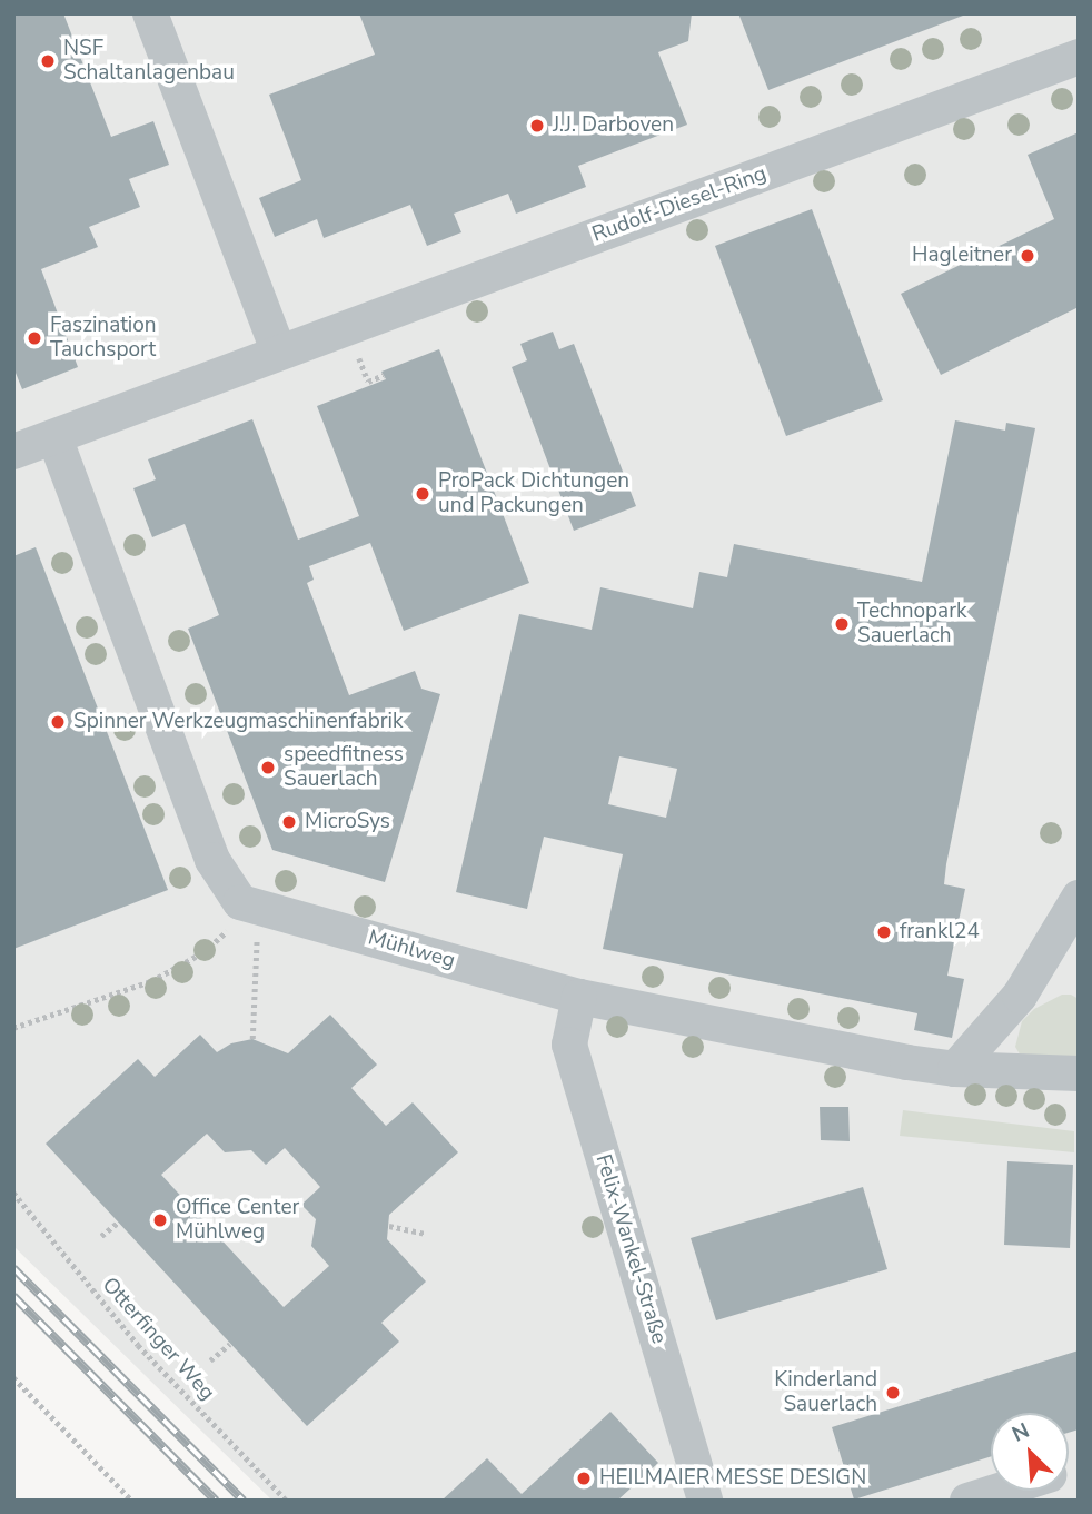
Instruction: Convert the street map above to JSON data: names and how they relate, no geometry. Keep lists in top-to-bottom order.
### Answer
{
  "streets": {
    "street": ["Rudolf-Diesel-Ring", "Mühlweg", "Felix-Wankel-Straße"],
    "path": ["Otterfinger Weg"]
  },
  "crossings": [
    ["Mühlweg", "Felix-Wankel-Straße"]
  ],
  "places": [
    "NSF Schaltanlagenbau",
    "J.J. Darboven",
    "Hagleitner",
    "Faszination Tauchsport",
    "ProPack Dichtungen und Packungen",
    "Technopark Sauerlach",
    "Spinner Werkzeugmaschinenfabrik",
    "speedfitness Sauerlach",
    "MicroSys",
    "frankl24",
    "Office Center Mühlweg",
    "Kinderland Sauerlach",
    "HEILMAIER MESSE DESIGN"
  ],
  "north": "top left"
}
